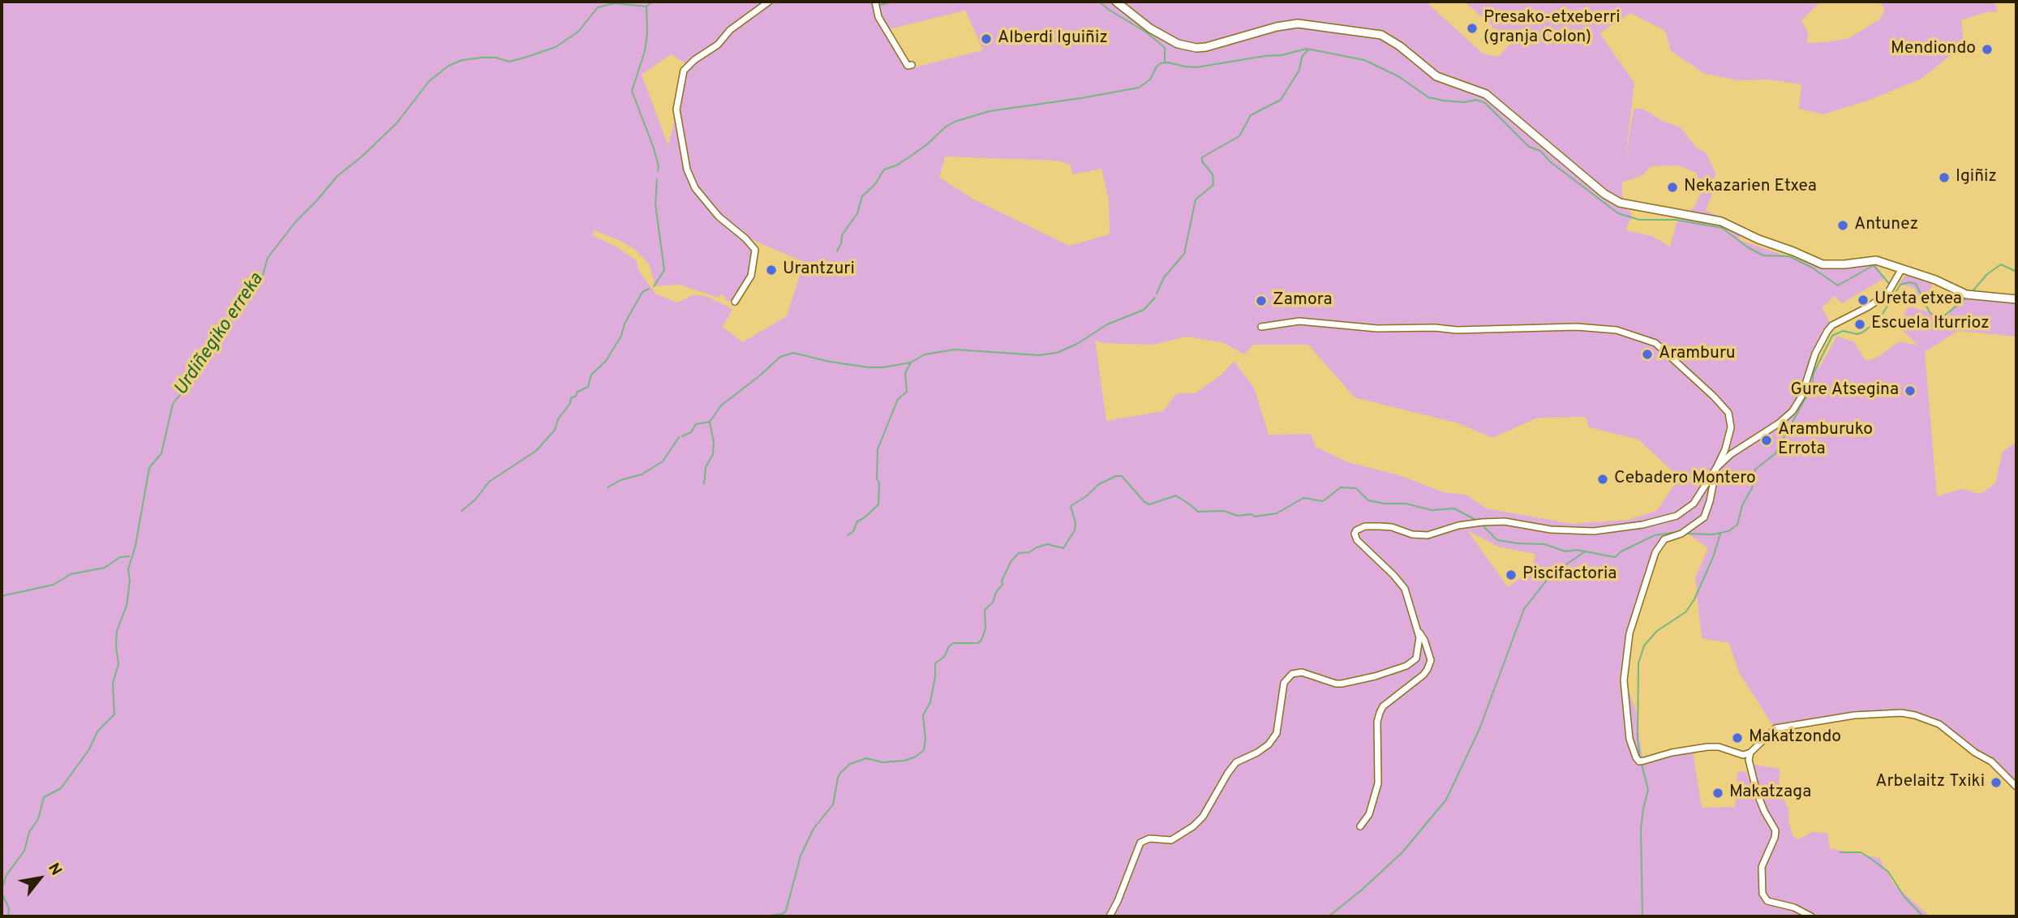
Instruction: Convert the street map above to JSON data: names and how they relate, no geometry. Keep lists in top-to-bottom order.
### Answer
{
  "water": ["Urdiñegiko erreka"],
  "places": [
    "Presako-etxeberri (granja Colon)",
    "Alberdi Iguiñiz",
    "Mendiondo",
    "Igiñiz",
    "Nekazarien Etxea",
    "Antunez",
    "Urantzuri",
    "Ureta etxea",
    "Zamora",
    "Escuela Iturrioz",
    "Aramburu",
    "Gure Atsegina",
    "Aramburuko Errota",
    "Cebadero Montero",
    "Piscifactoria",
    "Makatzondo",
    "Arbelaitz Txiki",
    "Makatzaga"
  ],
  "north": "top right"
}
